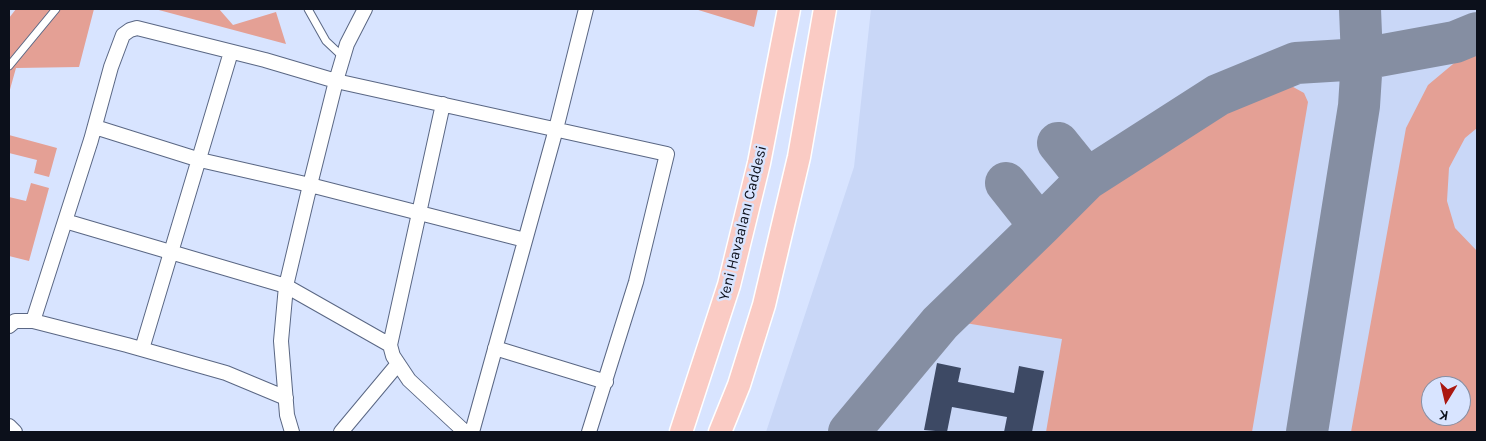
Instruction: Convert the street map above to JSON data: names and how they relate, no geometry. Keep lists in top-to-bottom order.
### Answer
{
  "streets": {
    "main road": ["Yeni Havaalanı Caddesi"]
  },
  "north": "bottom"
}
